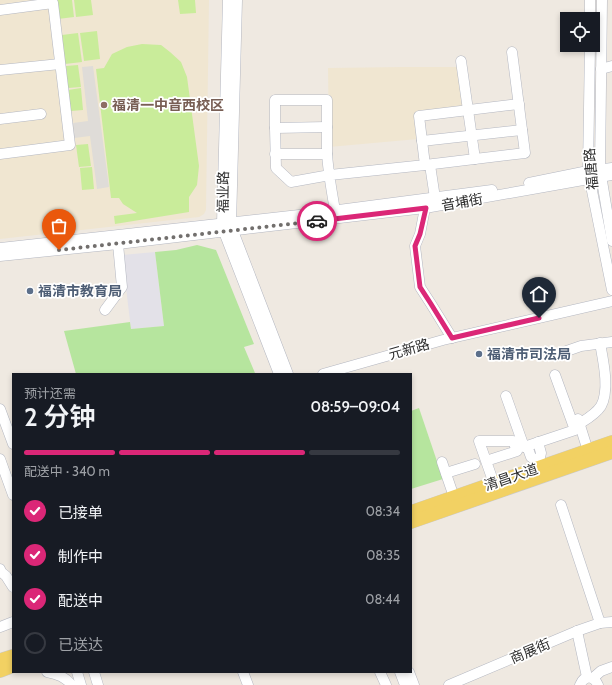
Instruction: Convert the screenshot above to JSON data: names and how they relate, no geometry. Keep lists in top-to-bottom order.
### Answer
{
  "streets": {
    "main road": ["清昌大道"],
    "street": [
      "福唐路",
      "福业路",
      "音埔街",
      "元新路",
      "商展街"
    ]
  },
  "crossings": [
    ["福唐路", "音埔街"],
    ["福业路", "音埔街"]
  ],
  "places": ["福清一中音西校区", "福清市教育局", "福清市司法局"],
  "page": {
    "heading": ["2 分钟", "预计还需", "08:59–09:04"],
    "bar": "配送中 · 340 m",
    "list": [
      ["已接单", "08:34"],
      ["制作中", "08:35"],
      ["配送中", "08:44"],
      "已送达"
    ]
  }
}
